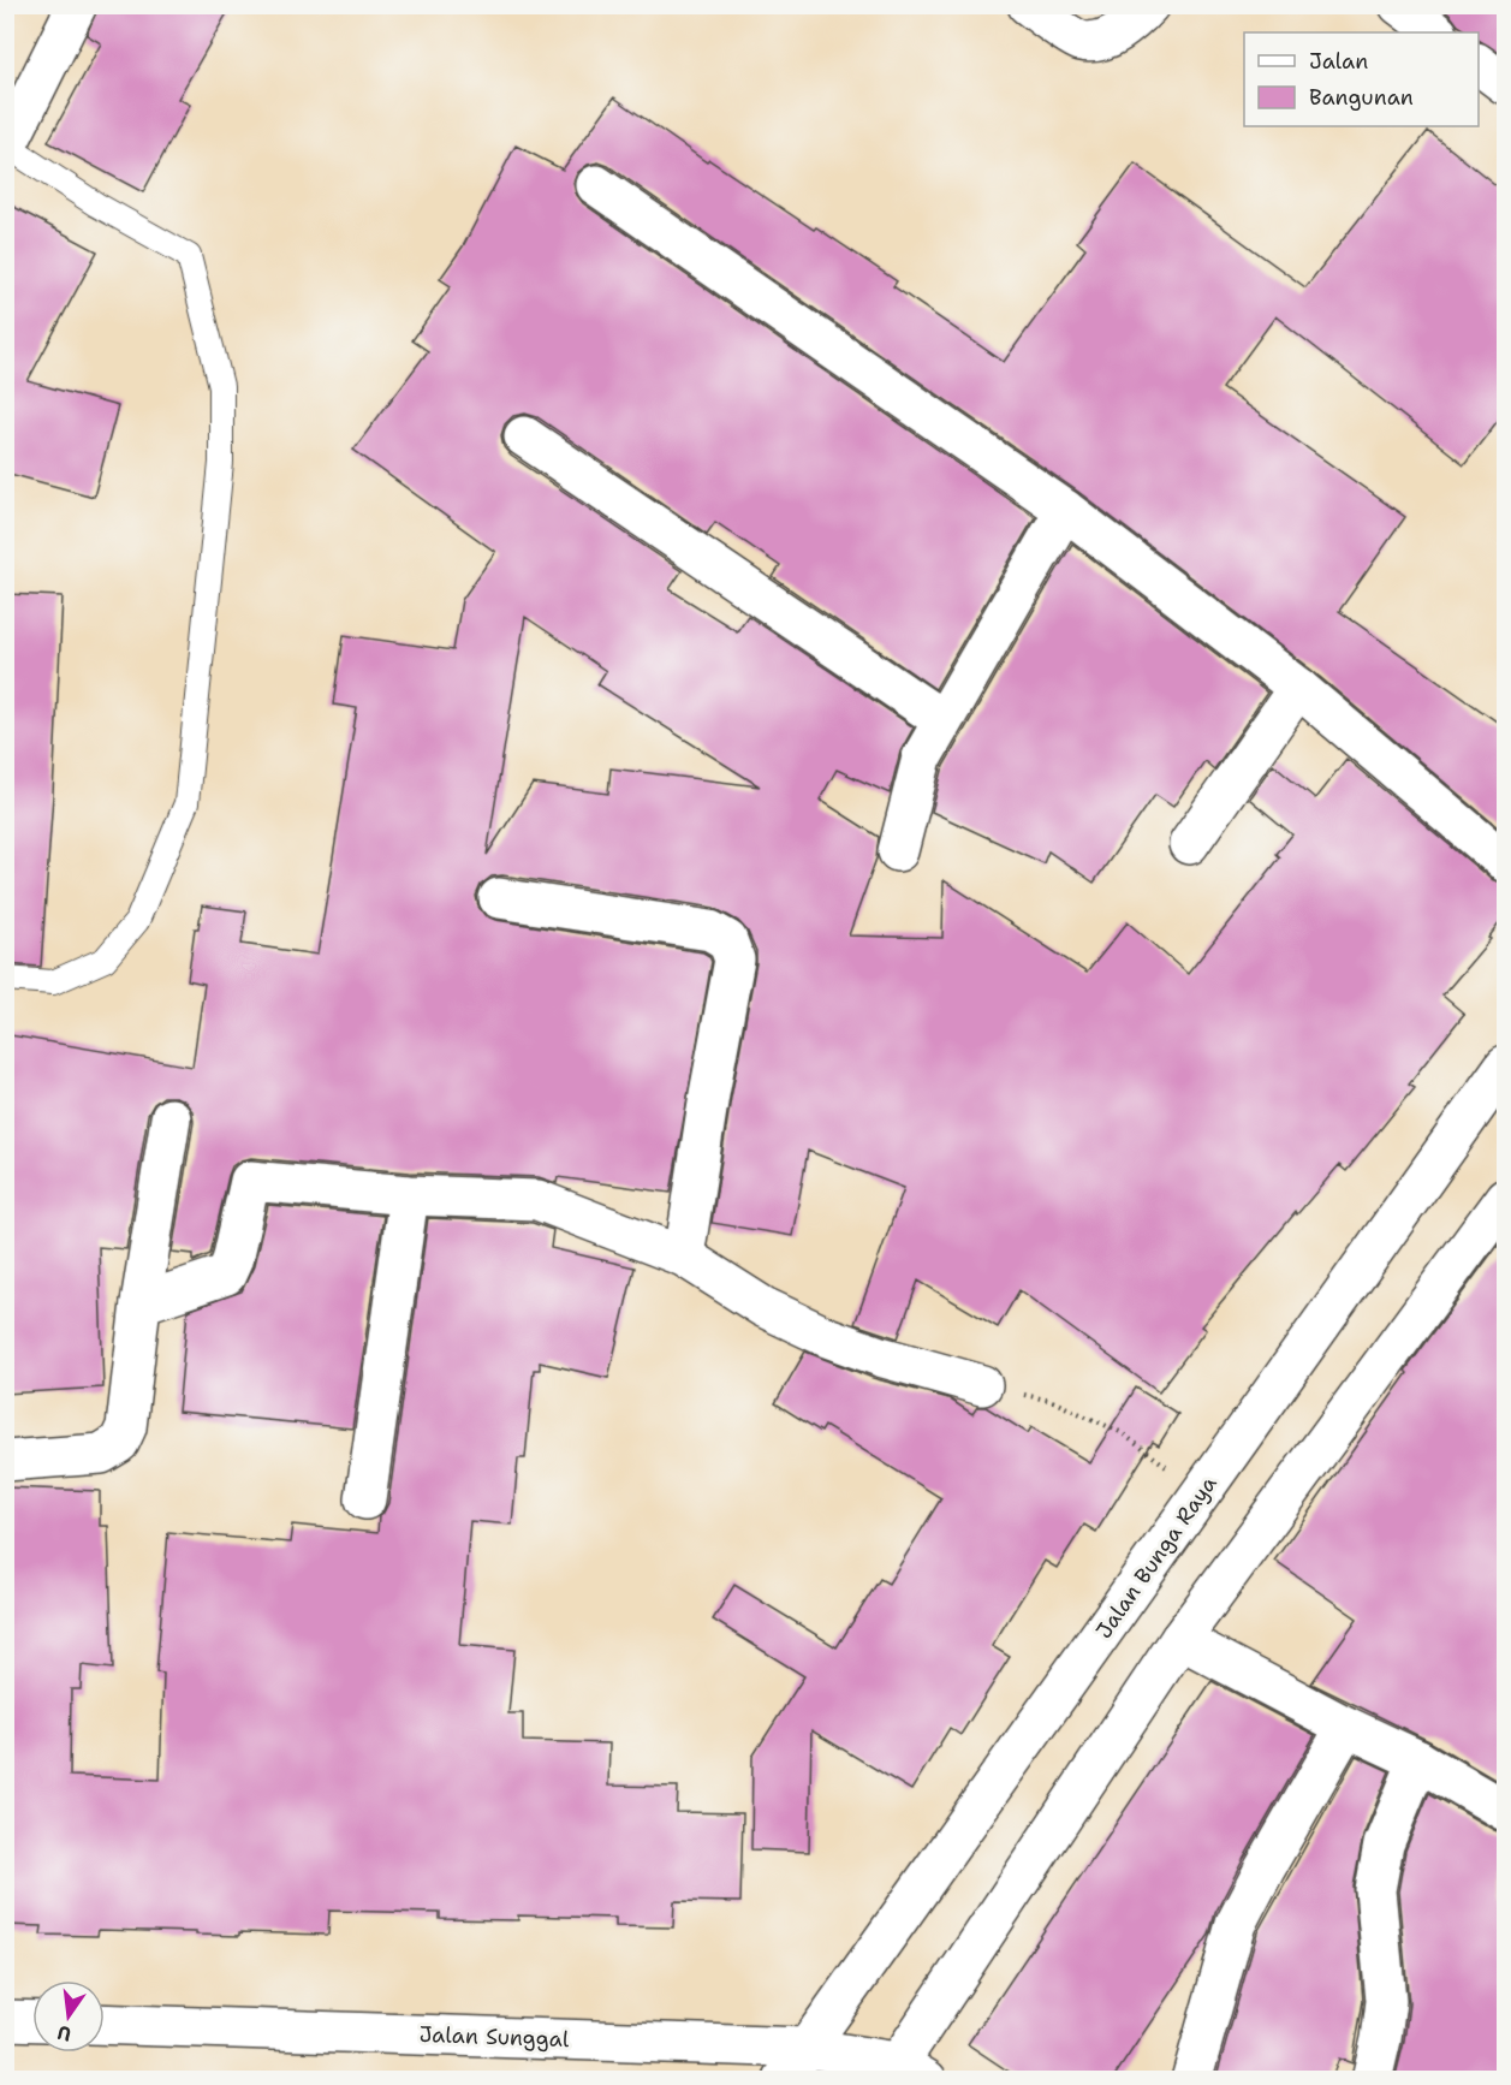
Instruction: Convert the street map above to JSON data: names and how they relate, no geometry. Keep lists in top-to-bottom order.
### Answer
{
  "streets": {
    "street": ["Jalan Bunga Raya", "Jalan Sunggal"]
  },
  "crossings": [
    ["Jalan Bunga Raya", "Jalan Sunggal"]
  ],
  "legend": ["Jalan", "Bangunan"],
  "north": "bottom"
}
